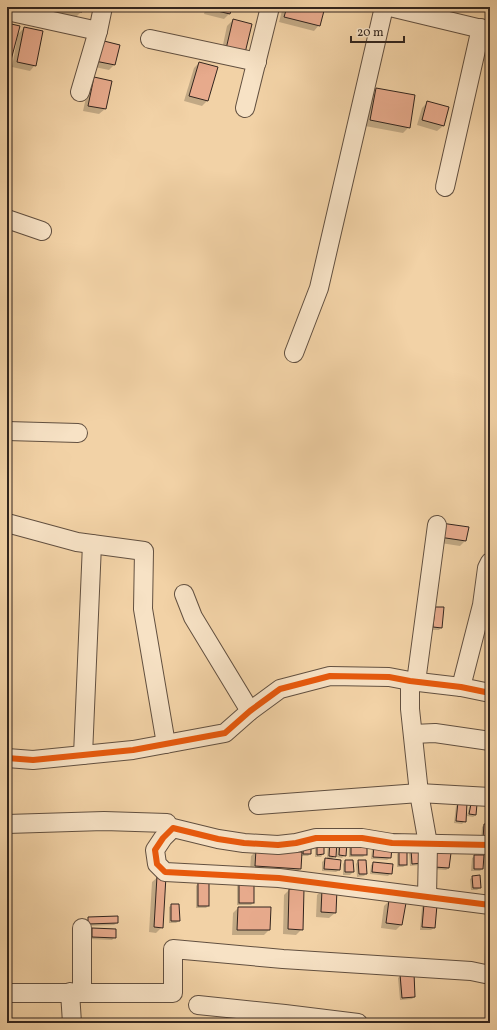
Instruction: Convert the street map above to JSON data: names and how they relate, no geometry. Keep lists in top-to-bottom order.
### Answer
{
  "scale_bar": "20 m"
}
